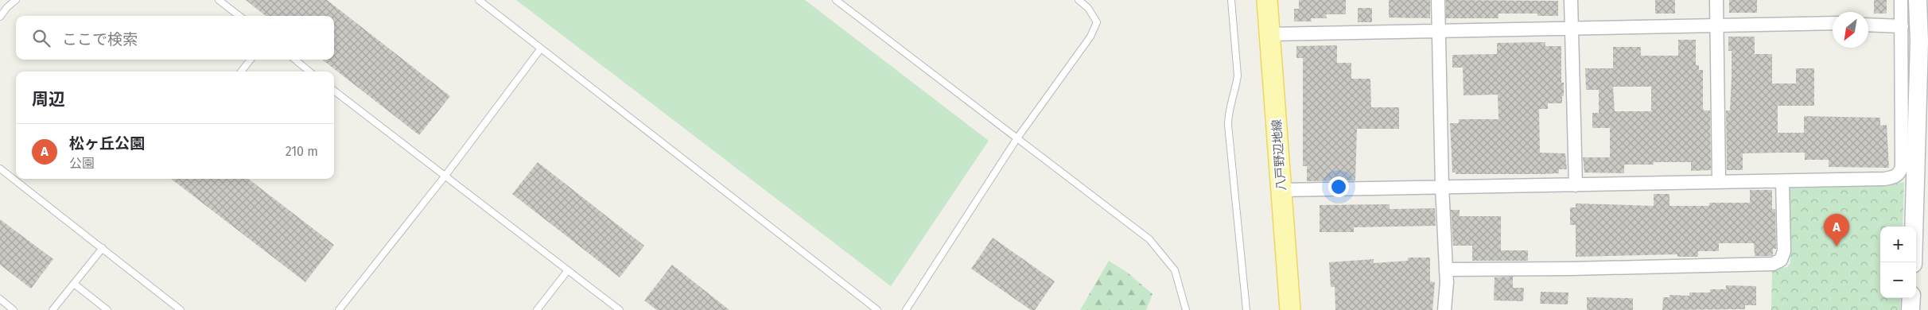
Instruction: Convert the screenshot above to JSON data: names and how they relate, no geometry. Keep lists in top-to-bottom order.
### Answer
{
  "streets": {
    "main road": ["八戸野辺地線"]
  },
  "north": "bottom left",
  "page": {
    "search": "ここで検索",
    "heading": "周辺",
    "list": [
      {
        "mark": "A",
        "name": "松ヶ丘公園",
        "note": "公園",
        "value": "210 m"
      }
    ],
    "pins": "A",
    "map_buttons": ["+", "−"]
  }
}
